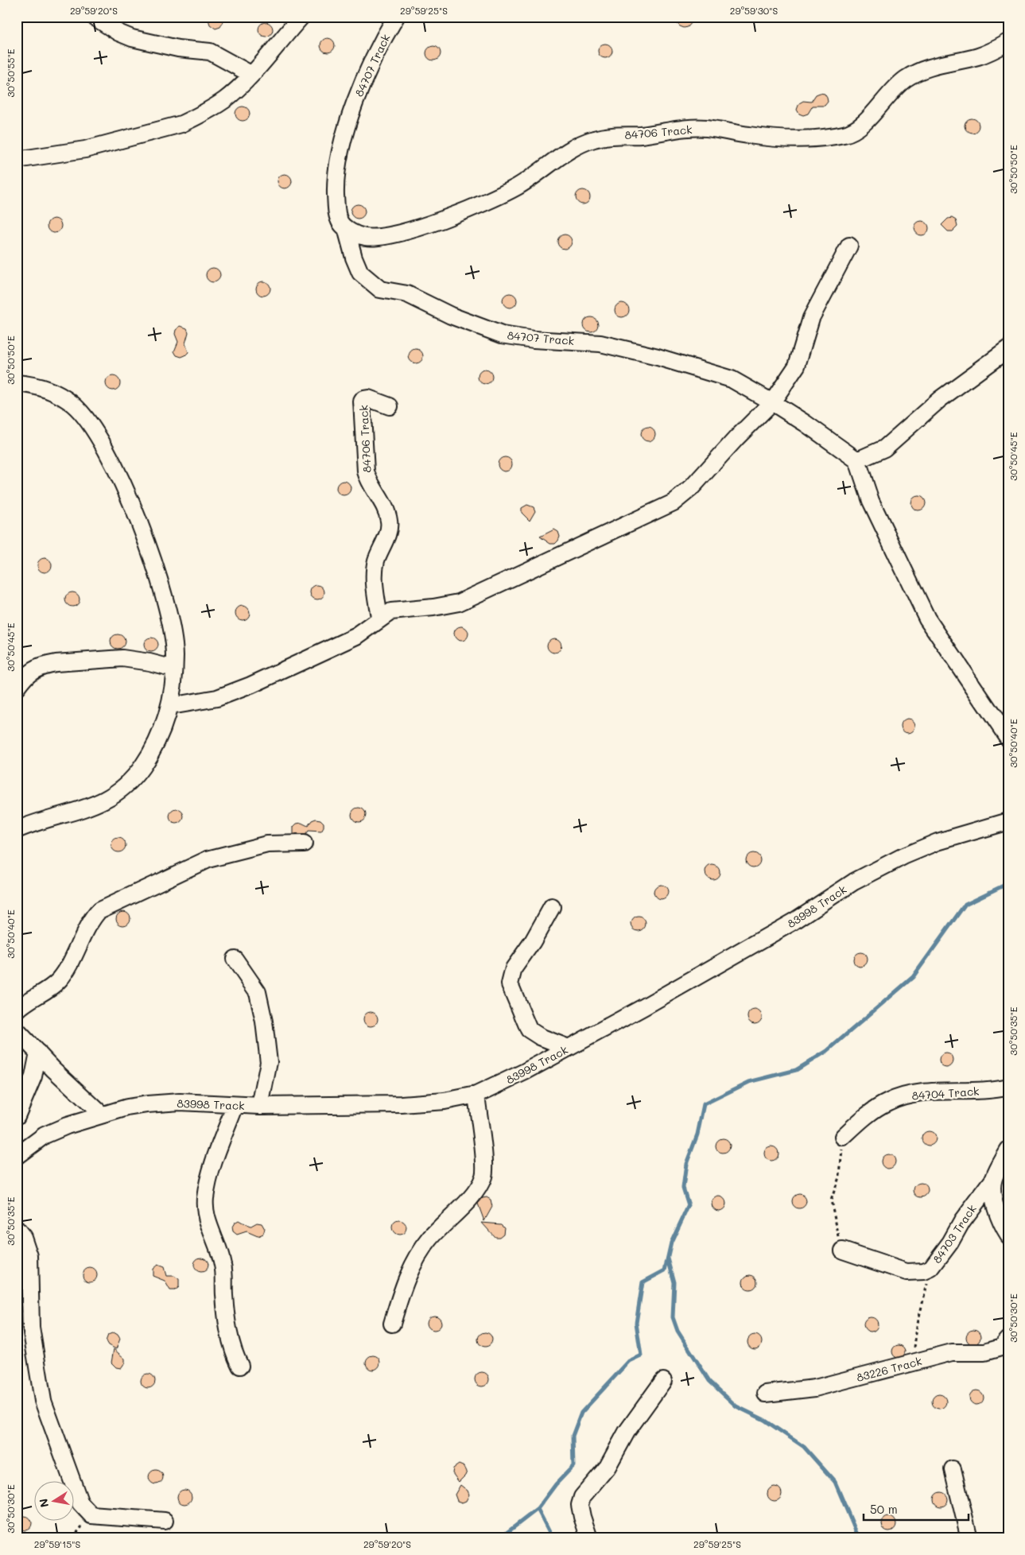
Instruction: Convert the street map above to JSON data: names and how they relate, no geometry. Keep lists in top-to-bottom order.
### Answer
{
  "streets": {
    "street": [
      "84707 Track",
      "84706 Track",
      "83998 Track",
      "84704 Track",
      "84703 Track",
      "83226 Track"
    ]
  },
  "crossings": [
    ["84707 Track", "84706 Track"],
    ["84703 Track", "83226 Track"]
  ],
  "scale_bar": "50 m",
  "north": "left",
  "coordinates": [
    "29°59'20\"S",
    "29°59'25\"S",
    "29°59'30\"S",
    "30°50'55\"E",
    "30°50'50\"E",
    "30°50'45\"E",
    "30°50'40\"E",
    "30°50'35\"E",
    "30°50'30\"E",
    "29°59'15\"S"
  ]
}
